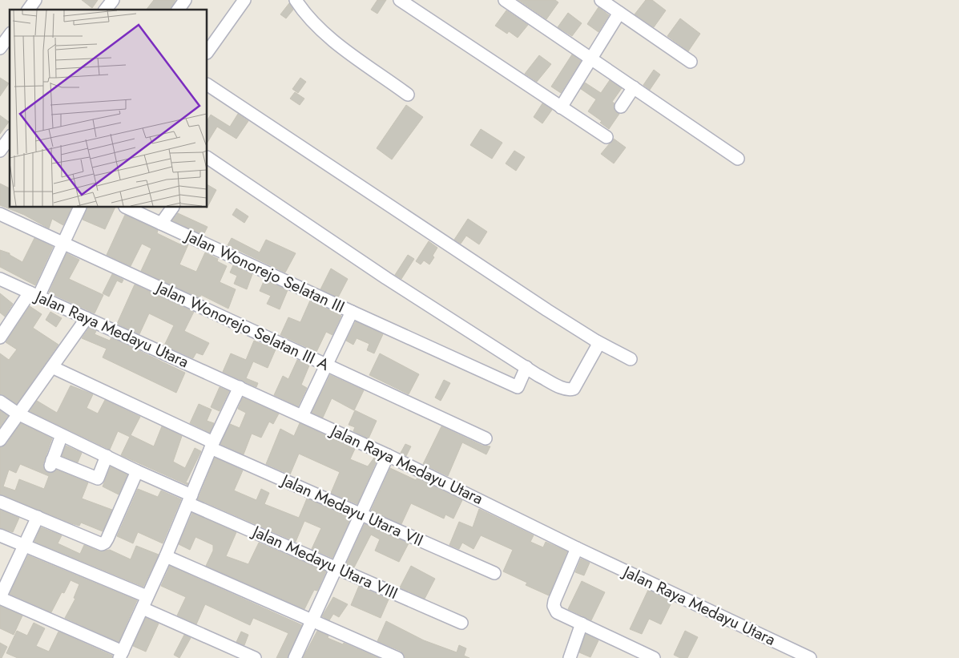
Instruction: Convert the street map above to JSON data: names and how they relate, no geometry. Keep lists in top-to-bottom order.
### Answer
{
  "streets": {
    "street": [
      "Jalan Wonorejo Selatan III",
      "Jalan Wonorejo Selatan III A",
      "Jalan Raya Medayu Utara",
      "Jalan Medayu Utara VII",
      "Jalan Medayu Utara VIII"
    ]
  },
  "crossings": [
    ["Jalan Wonorejo Selatan III", "Jalan Wonorejo Selatan III A"],
    ["Jalan Wonorejo Selatan III", "Jalan Raya Medayu Utara"]
  ]
}
